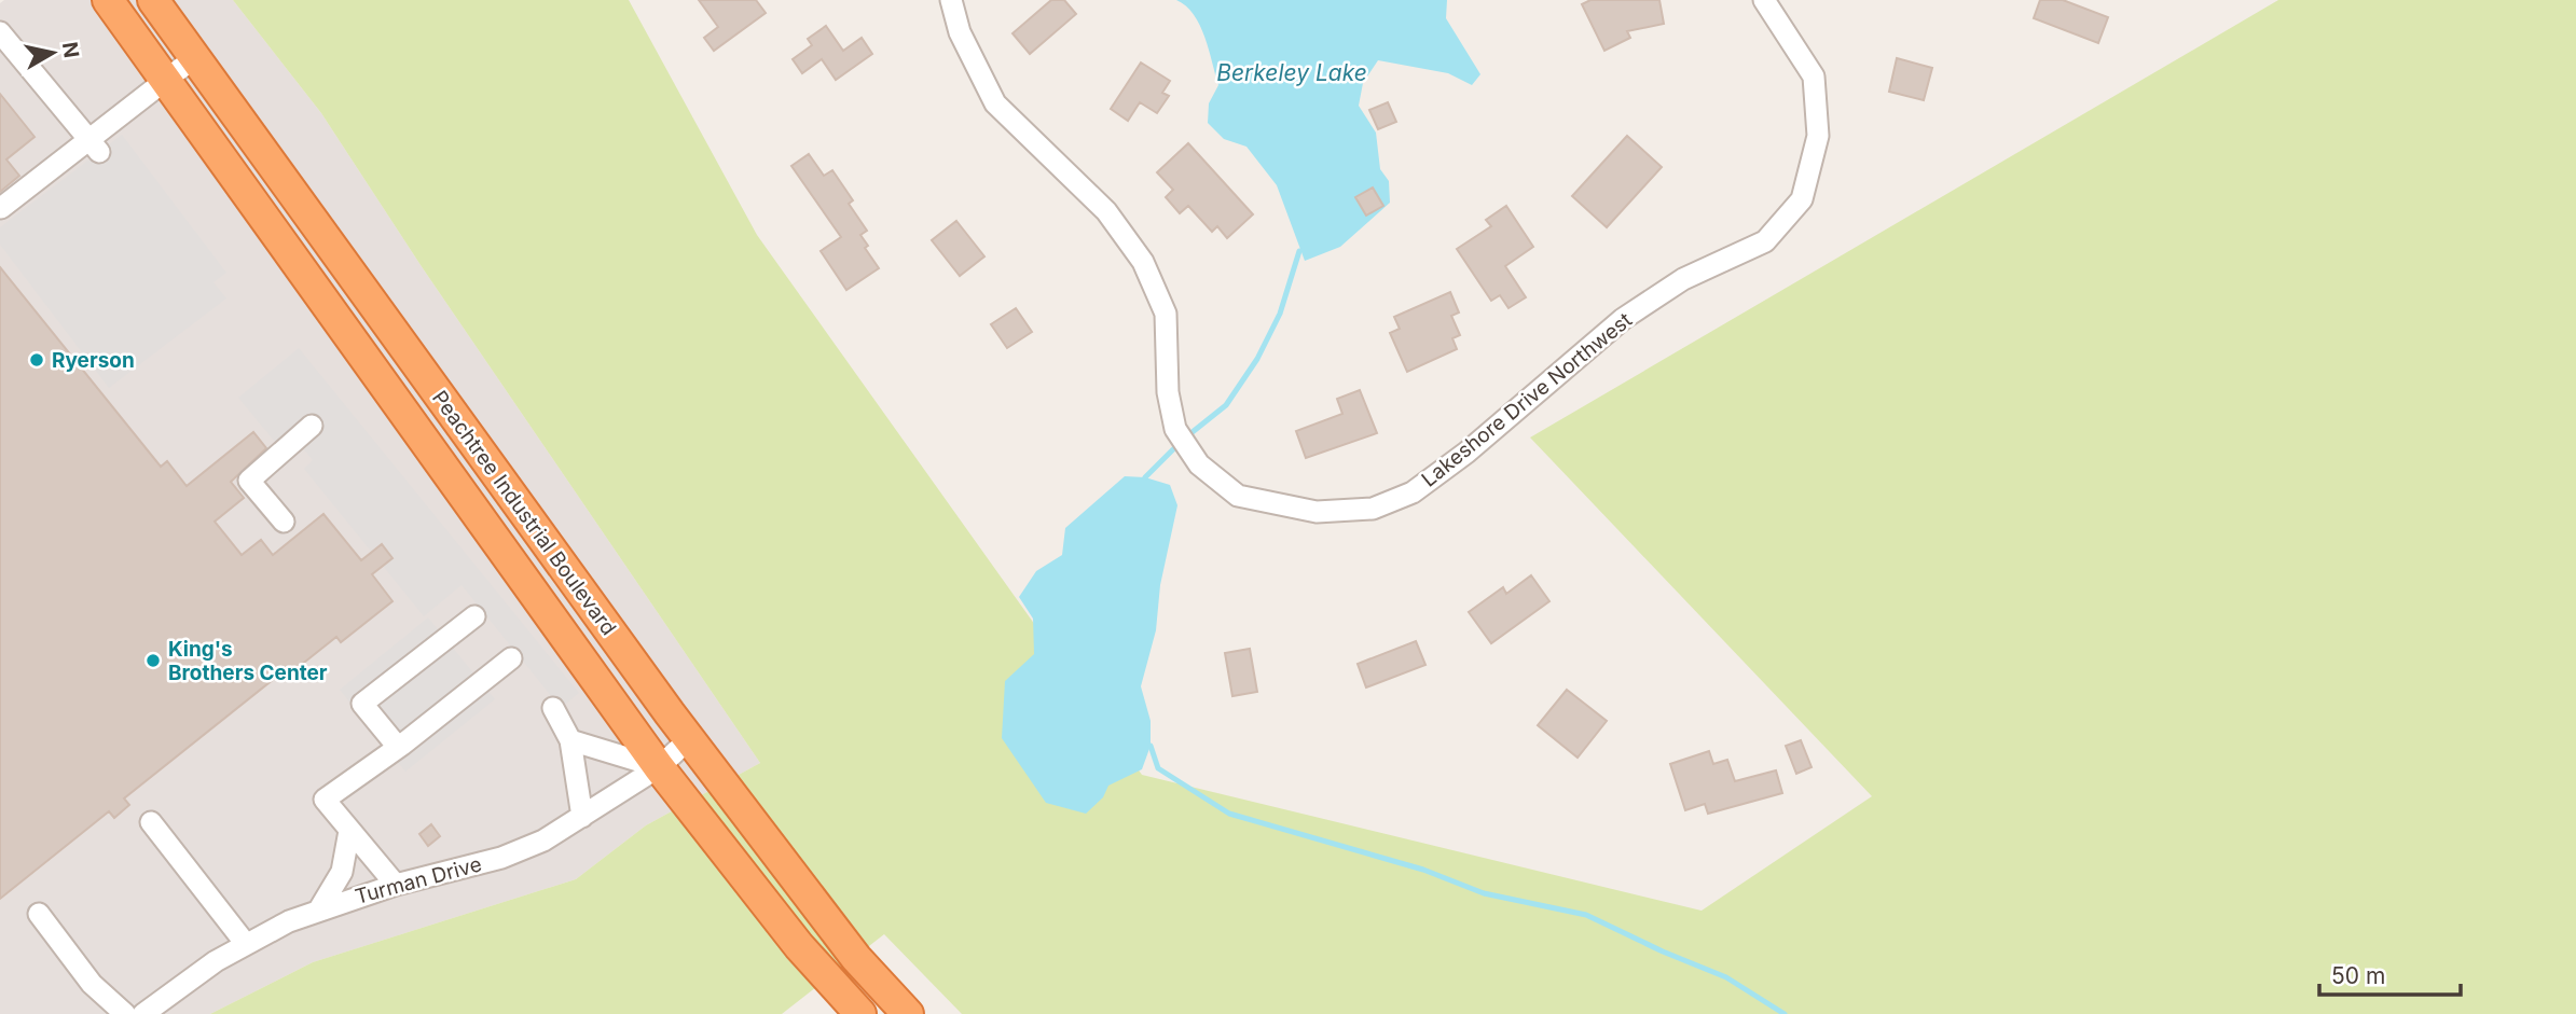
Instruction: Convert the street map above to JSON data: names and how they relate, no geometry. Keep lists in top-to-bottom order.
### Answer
{
  "streets": {
    "highway": ["Peachtree Industrial Boulevard"],
    "street": ["Lakeshore Drive Northwest", "Turman Drive"]
  },
  "crossings": [
    ["Peachtree Industrial Boulevard", "Turman Drive"]
  ],
  "water": ["Berkeley Lake"],
  "places": ["Ryerson", "King's Brothers Center"],
  "scale_bar": "50 m",
  "north": "right"
}
